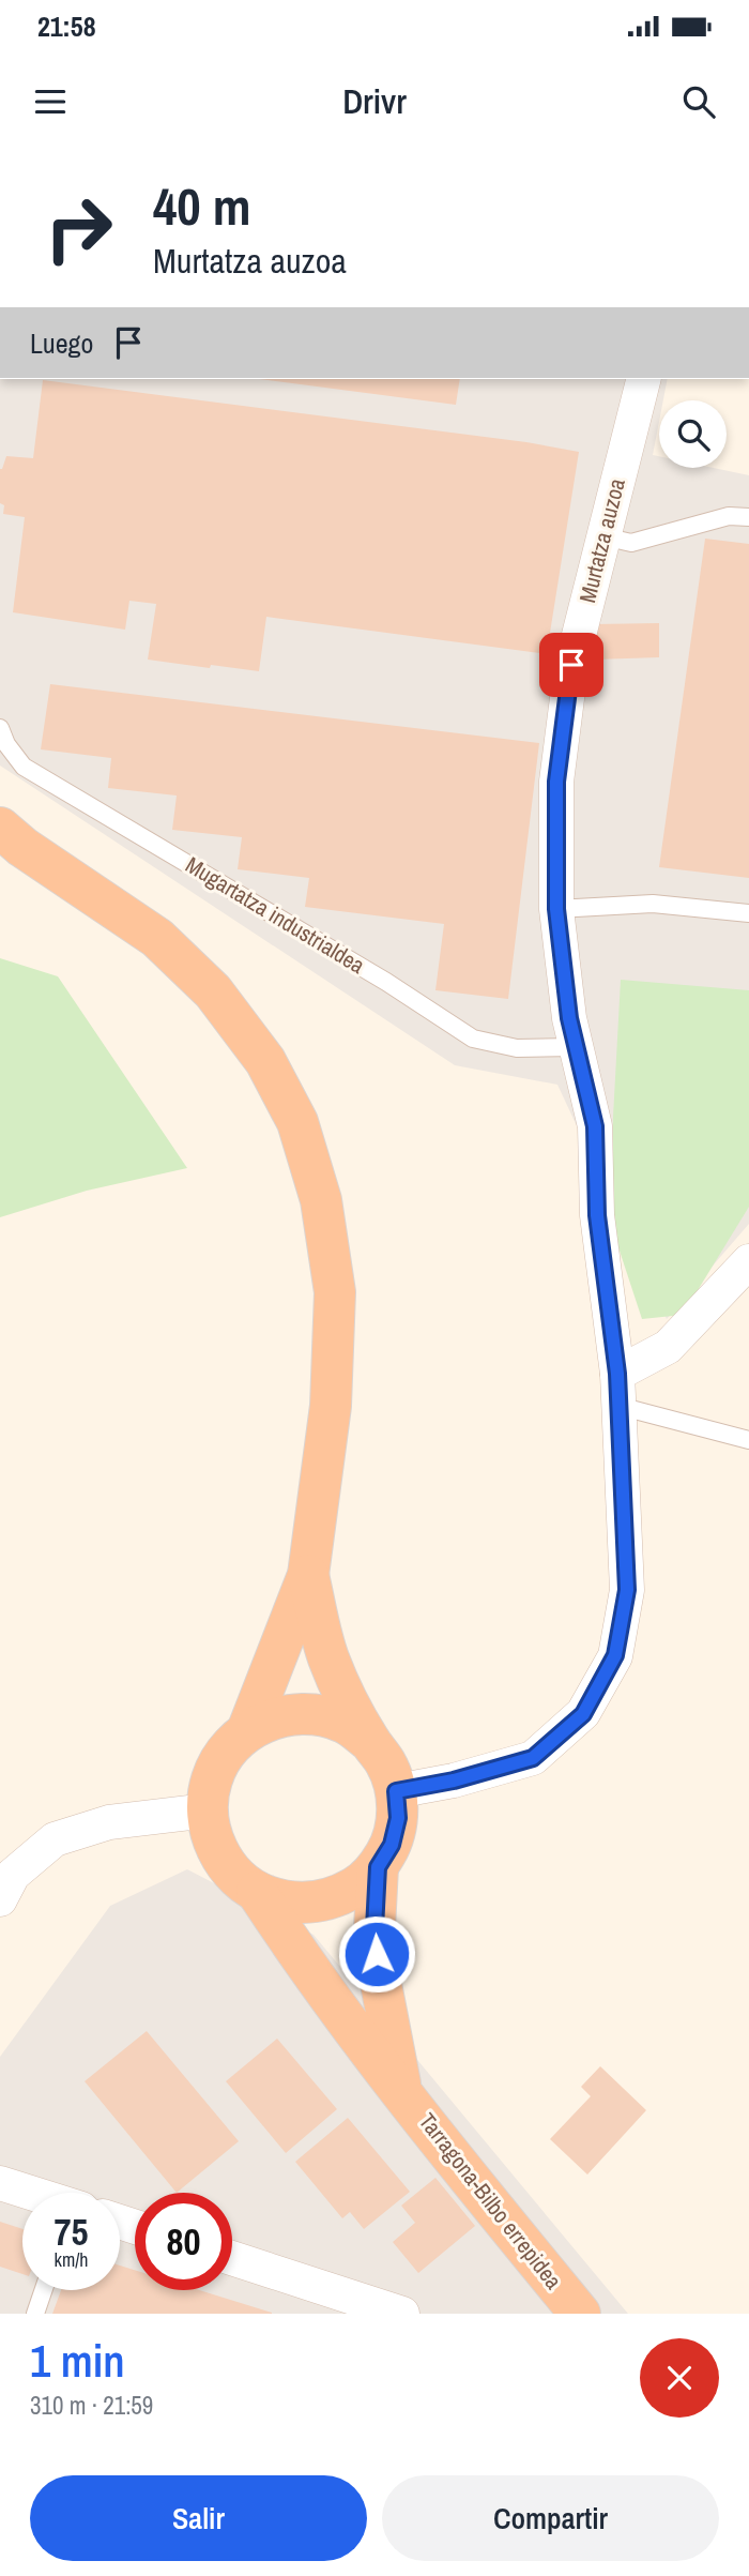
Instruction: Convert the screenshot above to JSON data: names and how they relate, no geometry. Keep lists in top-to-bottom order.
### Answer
{
  "streets": {
    "highway": ["Tarragona-Bilbo errepidea"],
    "street": ["Murtatza auzoa"],
    "lane": ["Mugartatza industrialdea"]
  },
  "crossings": [
    ["Murtatza auzoa", "Mugartatza industrialdea"],
    ["Murtatza auzoa", "Tarragona-Bilbo errepidea"]
  ],
  "page": {
    "status": "21:58",
    "header": "Drivr",
    "turn": ["40 m", "Murtatza auzoa"],
    "then": "Luego",
    "speed": "75 km/h",
    "limit": "80",
    "heading": ["1 min", "310 m · 21:59"],
    "buttons": ["Salir", "Compartir"]
  }
}
